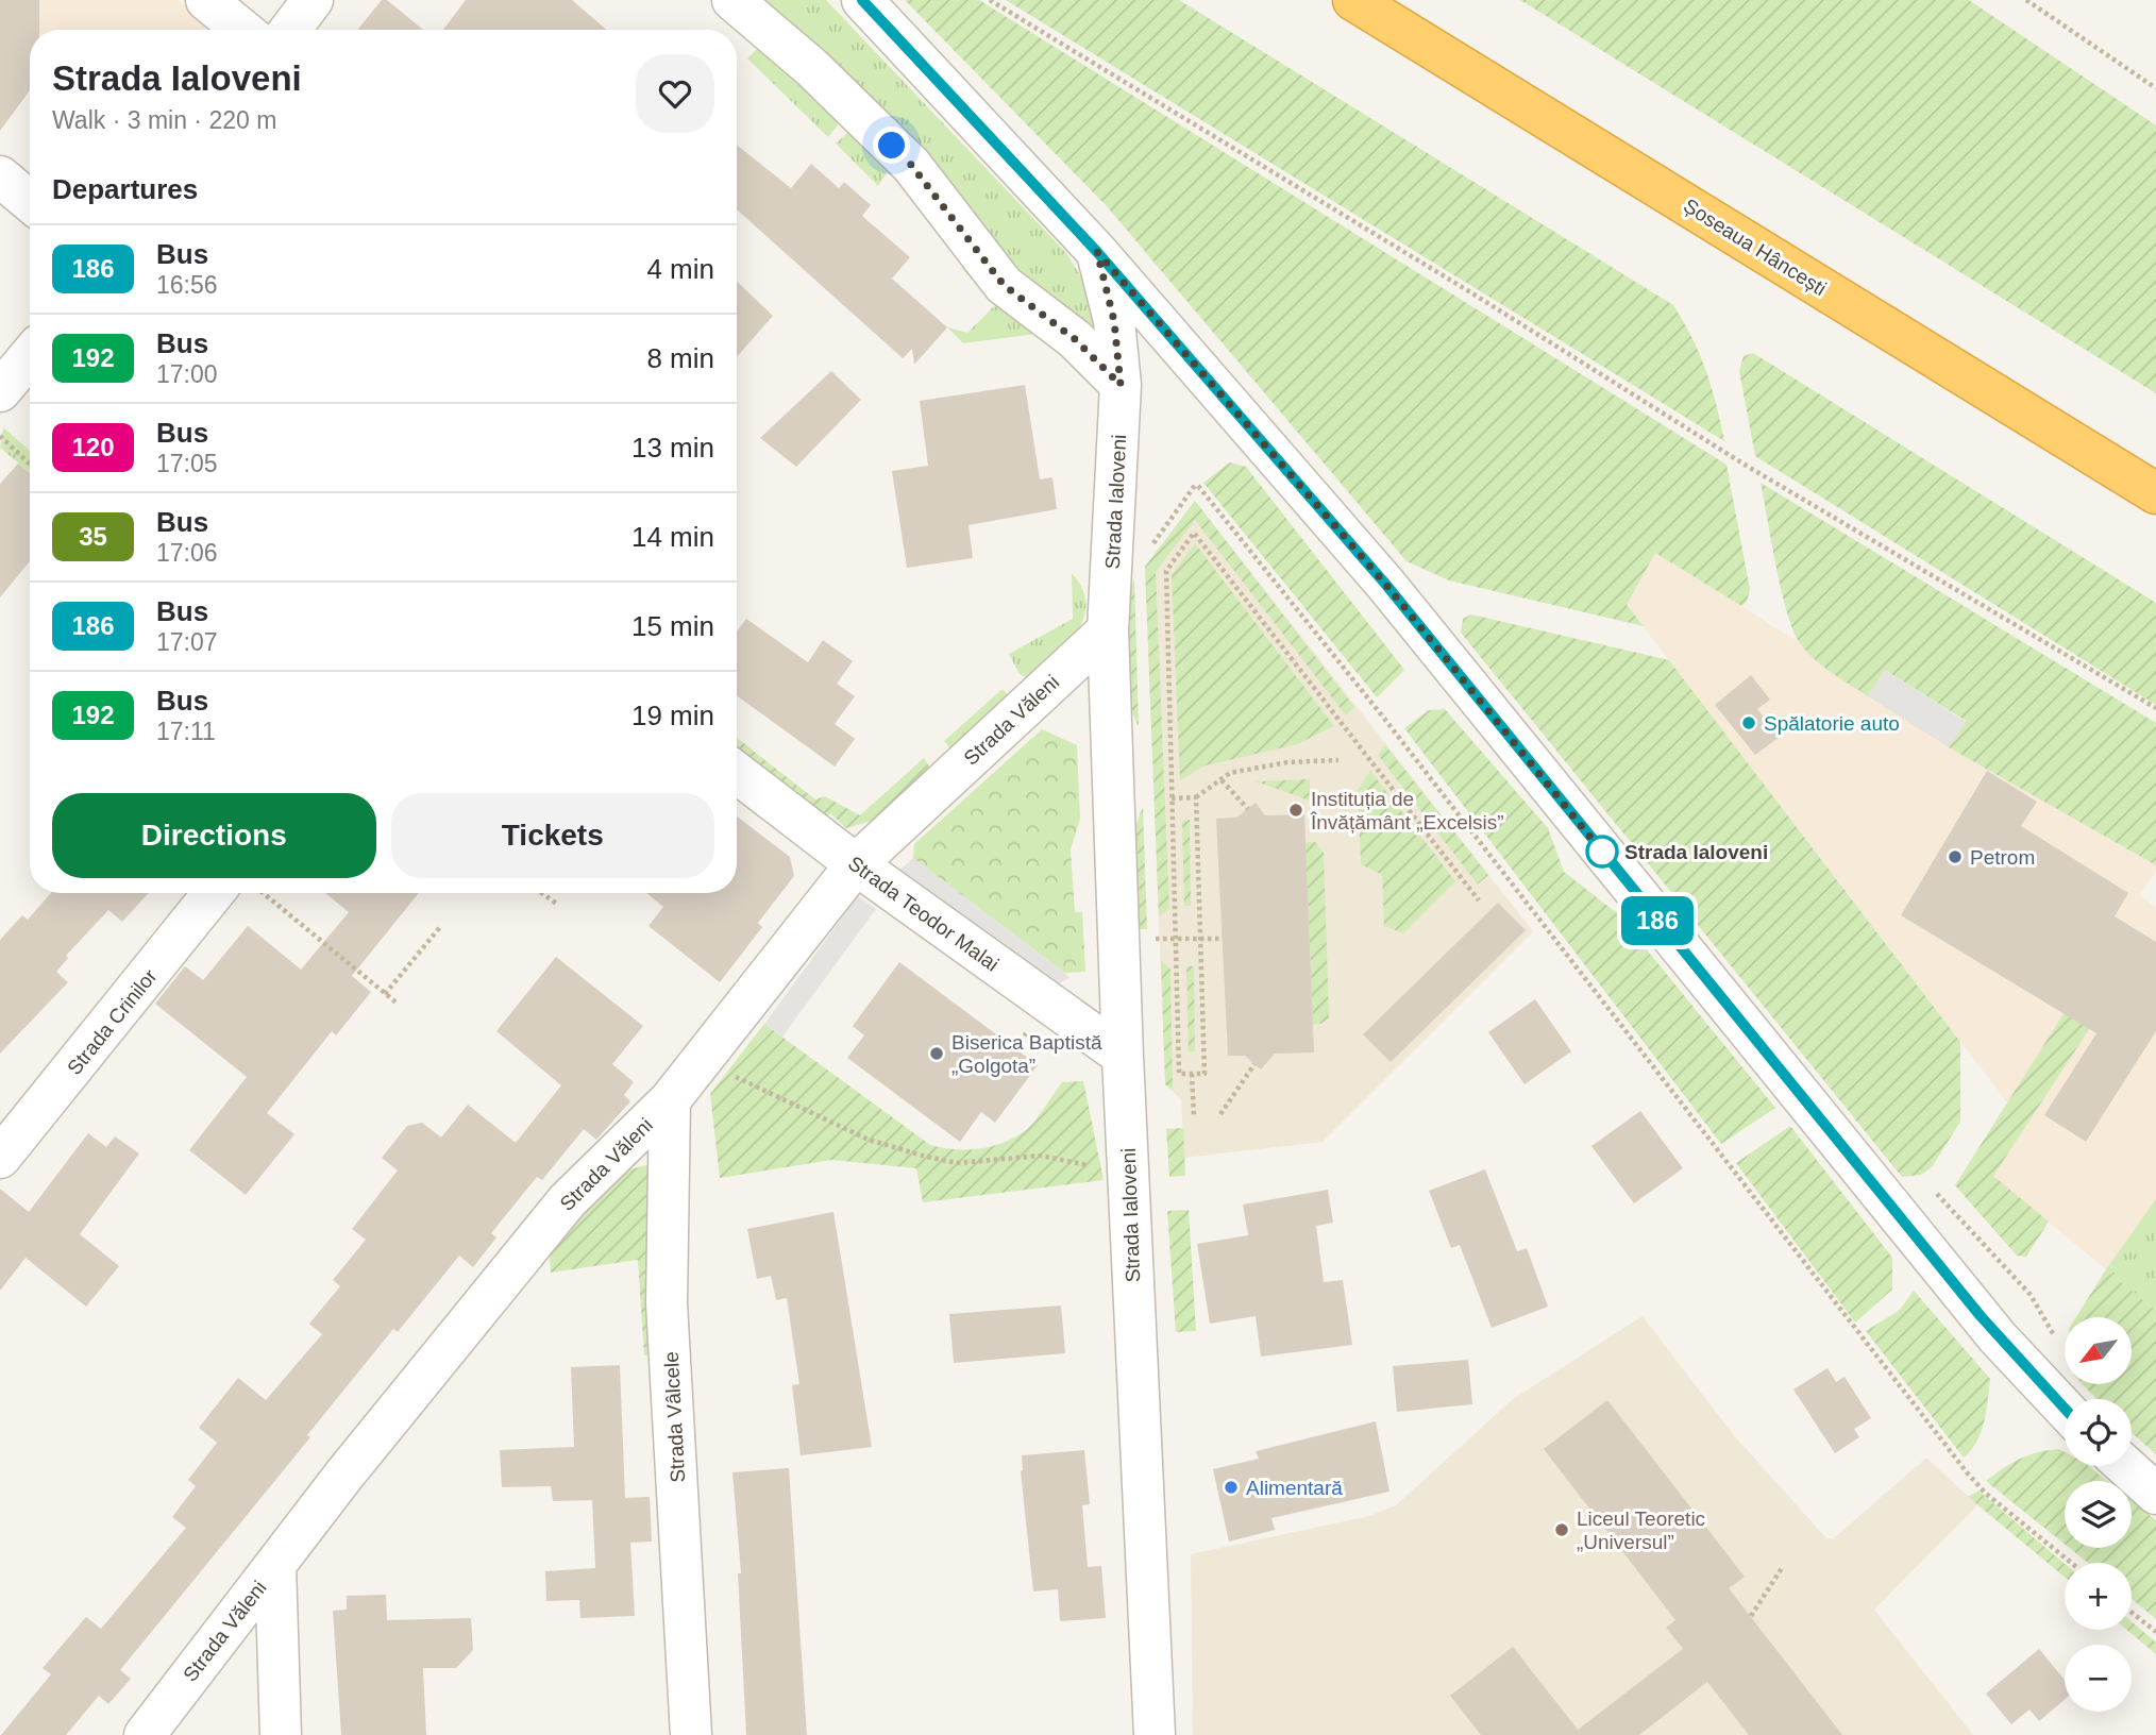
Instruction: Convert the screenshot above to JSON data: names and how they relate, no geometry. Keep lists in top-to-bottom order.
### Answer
{
  "streets": {
    "highway": ["Șoseaua Hâncești"],
    "street": [
      "Strada Ialoveni",
      "Strada Văleni",
      "Strada Teodor Malai",
      "Strada Crinilor",
      "Strada Vâlcele"
    ]
  },
  "crossings": [
    ["Strada Ialoveni", "Strada Văleni"],
    ["Strada Ialoveni", "Strada Teodor Malai"],
    ["Strada Văleni", "Strada Teodor Malai"],
    ["Strada Văleni", "Strada Vâlcele"]
  ],
  "places": [
    "Spălatorie auto",
    "Instituția de Învățământ „Excelsis”",
    "Strada Ialoveni",
    "Petrom",
    "Biserica Baptistă „Golgota”",
    "Alimentară",
    "Liceul Teoretic „Universul”"
  ],
  "lines": ["bus line 186"],
  "north": "bottom left",
  "page": {
    "on_map": "186",
    "heading": [
      ["Strada Ialoveni", "Walk · 3 min · 220 m"],
      "Departures"
    ],
    "list": [
      {
        "mark": "186",
        "name": "Bus",
        "note": "16:56",
        "value": "4 min"
      },
      {
        "mark": "192",
        "name": "Bus",
        "note": "17:00",
        "value": "8 min"
      },
      {
        "mark": "120",
        "name": "Bus",
        "note": "17:05",
        "value": "13 min"
      },
      {
        "mark": "35",
        "name": "Bus",
        "note": "17:06",
        "value": "14 min"
      },
      {
        "mark": "186",
        "name": "Bus",
        "note": "17:07",
        "value": "15 min"
      },
      {
        "mark": "192",
        "name": "Bus",
        "note": "17:11",
        "value": "19 min"
      }
    ],
    "buttons": ["Directions", "Tickets"],
    "map_buttons": ["+", "−"]
  }
}
